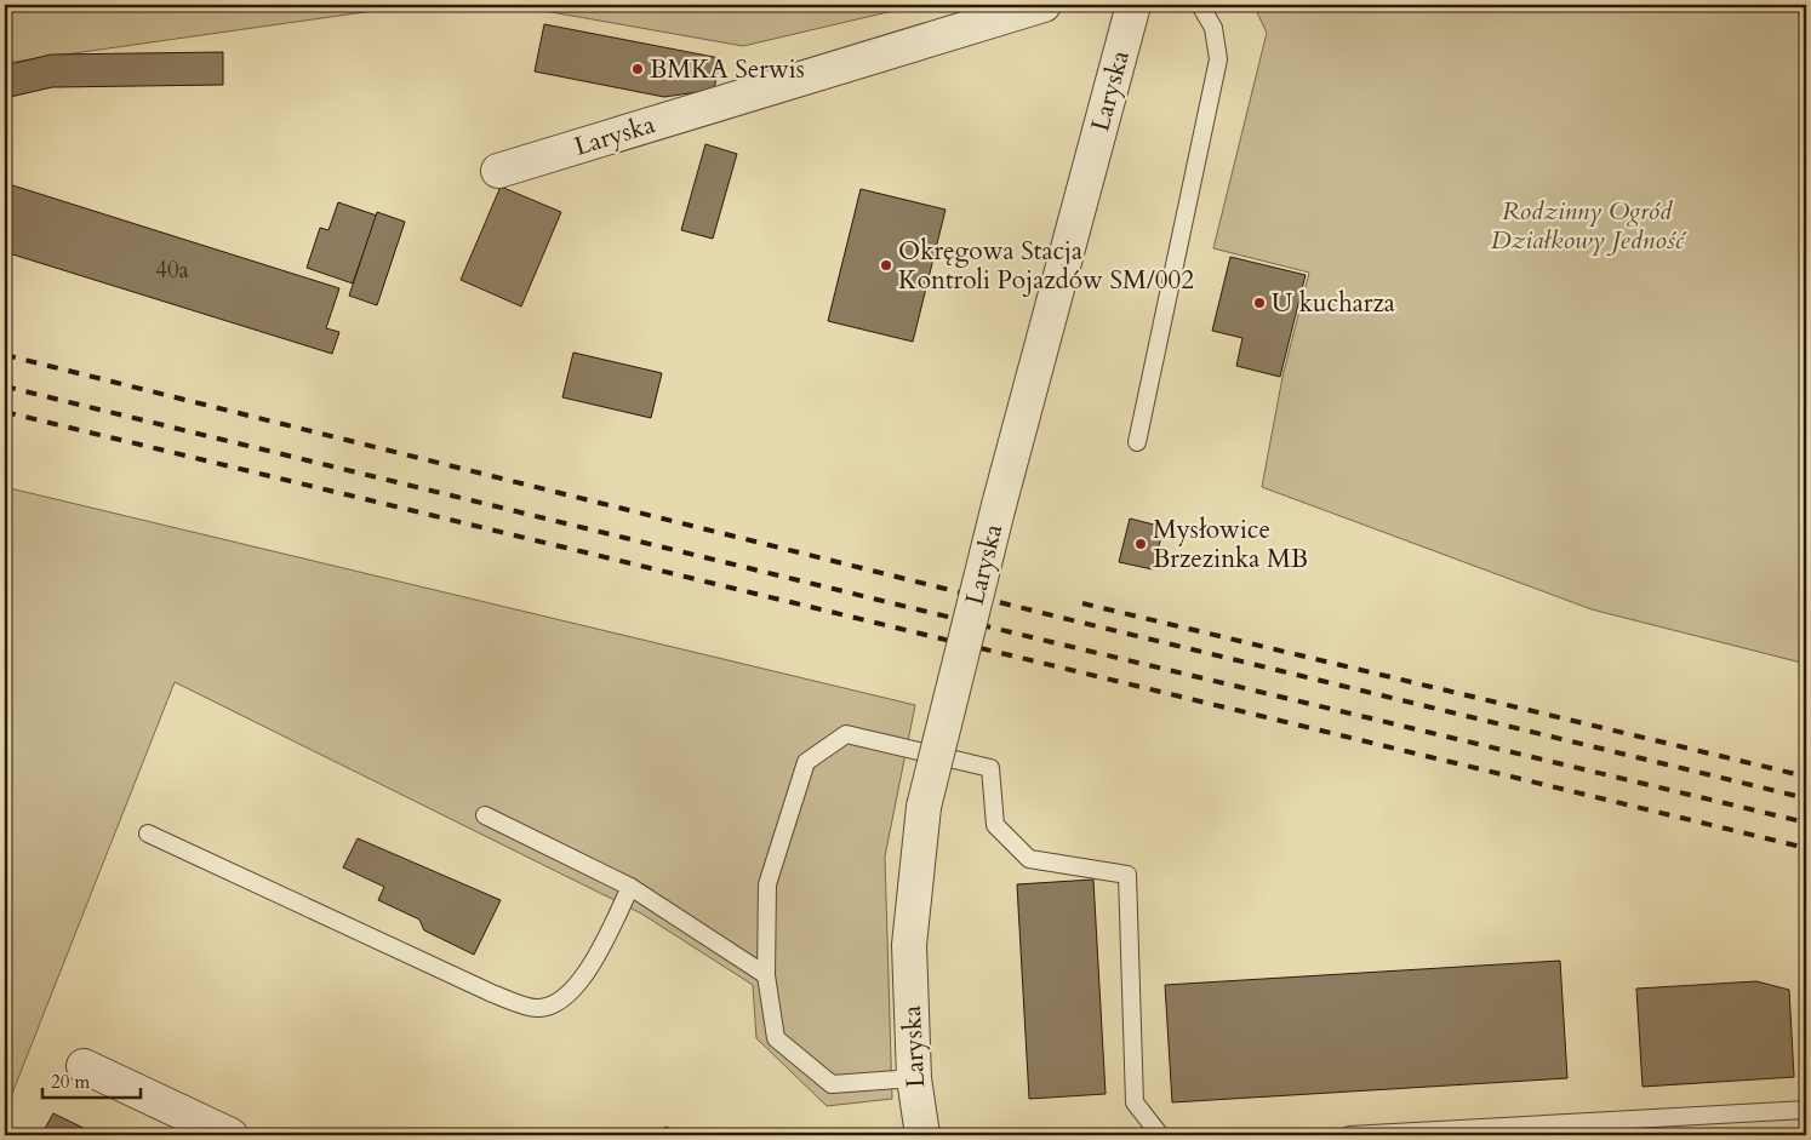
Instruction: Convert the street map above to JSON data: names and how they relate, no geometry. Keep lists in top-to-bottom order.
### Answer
{
  "streets": {
    "street": ["Laryska"]
  },
  "parks": ["Rodzinny Ogród Działkowy Jedność"],
  "places": [
    "BMKA Serwis",
    "Okręgowa Stacja Kontroli Pojazdów SM/002",
    "U kucharza",
    "Mysłowice Brzezinka MB"
  ],
  "house_numbers": ["40a"],
  "scale_bar": "20 m"
}
